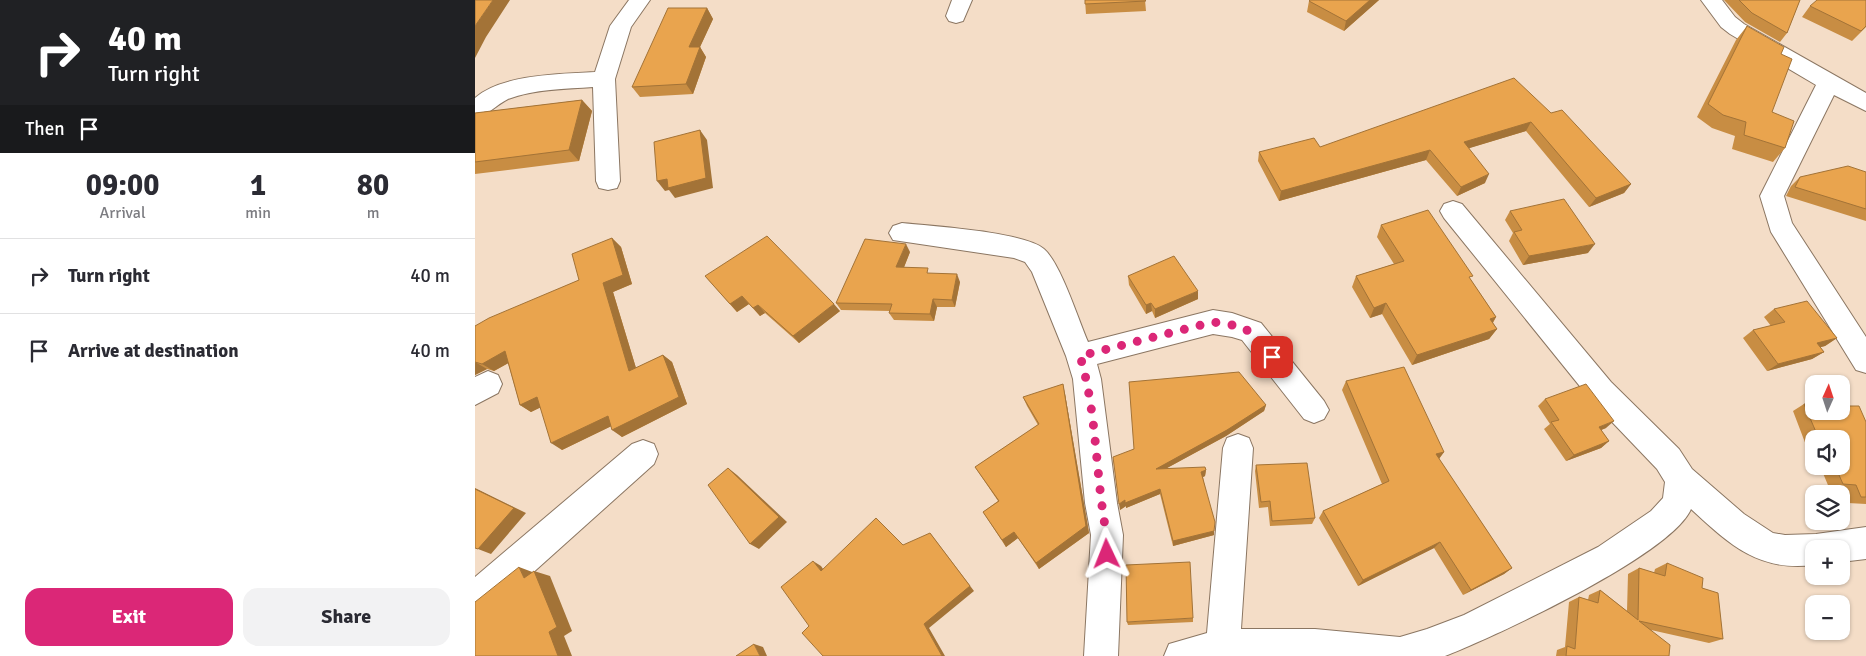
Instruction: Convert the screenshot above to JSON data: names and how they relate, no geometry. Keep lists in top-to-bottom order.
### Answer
{
  "north": "top",
  "page": {
    "turn": ["40 m", "Turn right"],
    "then": "Then",
    "eta": [
      "09:00",
      "Arrival",
      "1",
      "min",
      "80",
      "m"
    ],
    "list": [
      {
        "name": "Turn right",
        "value": "40 m"
      },
      {
        "name": "Arrive at destination",
        "value": "40 m"
      }
    ],
    "map_buttons": ["+", "−"],
    "buttons": ["Exit", "Share"]
  }
}
